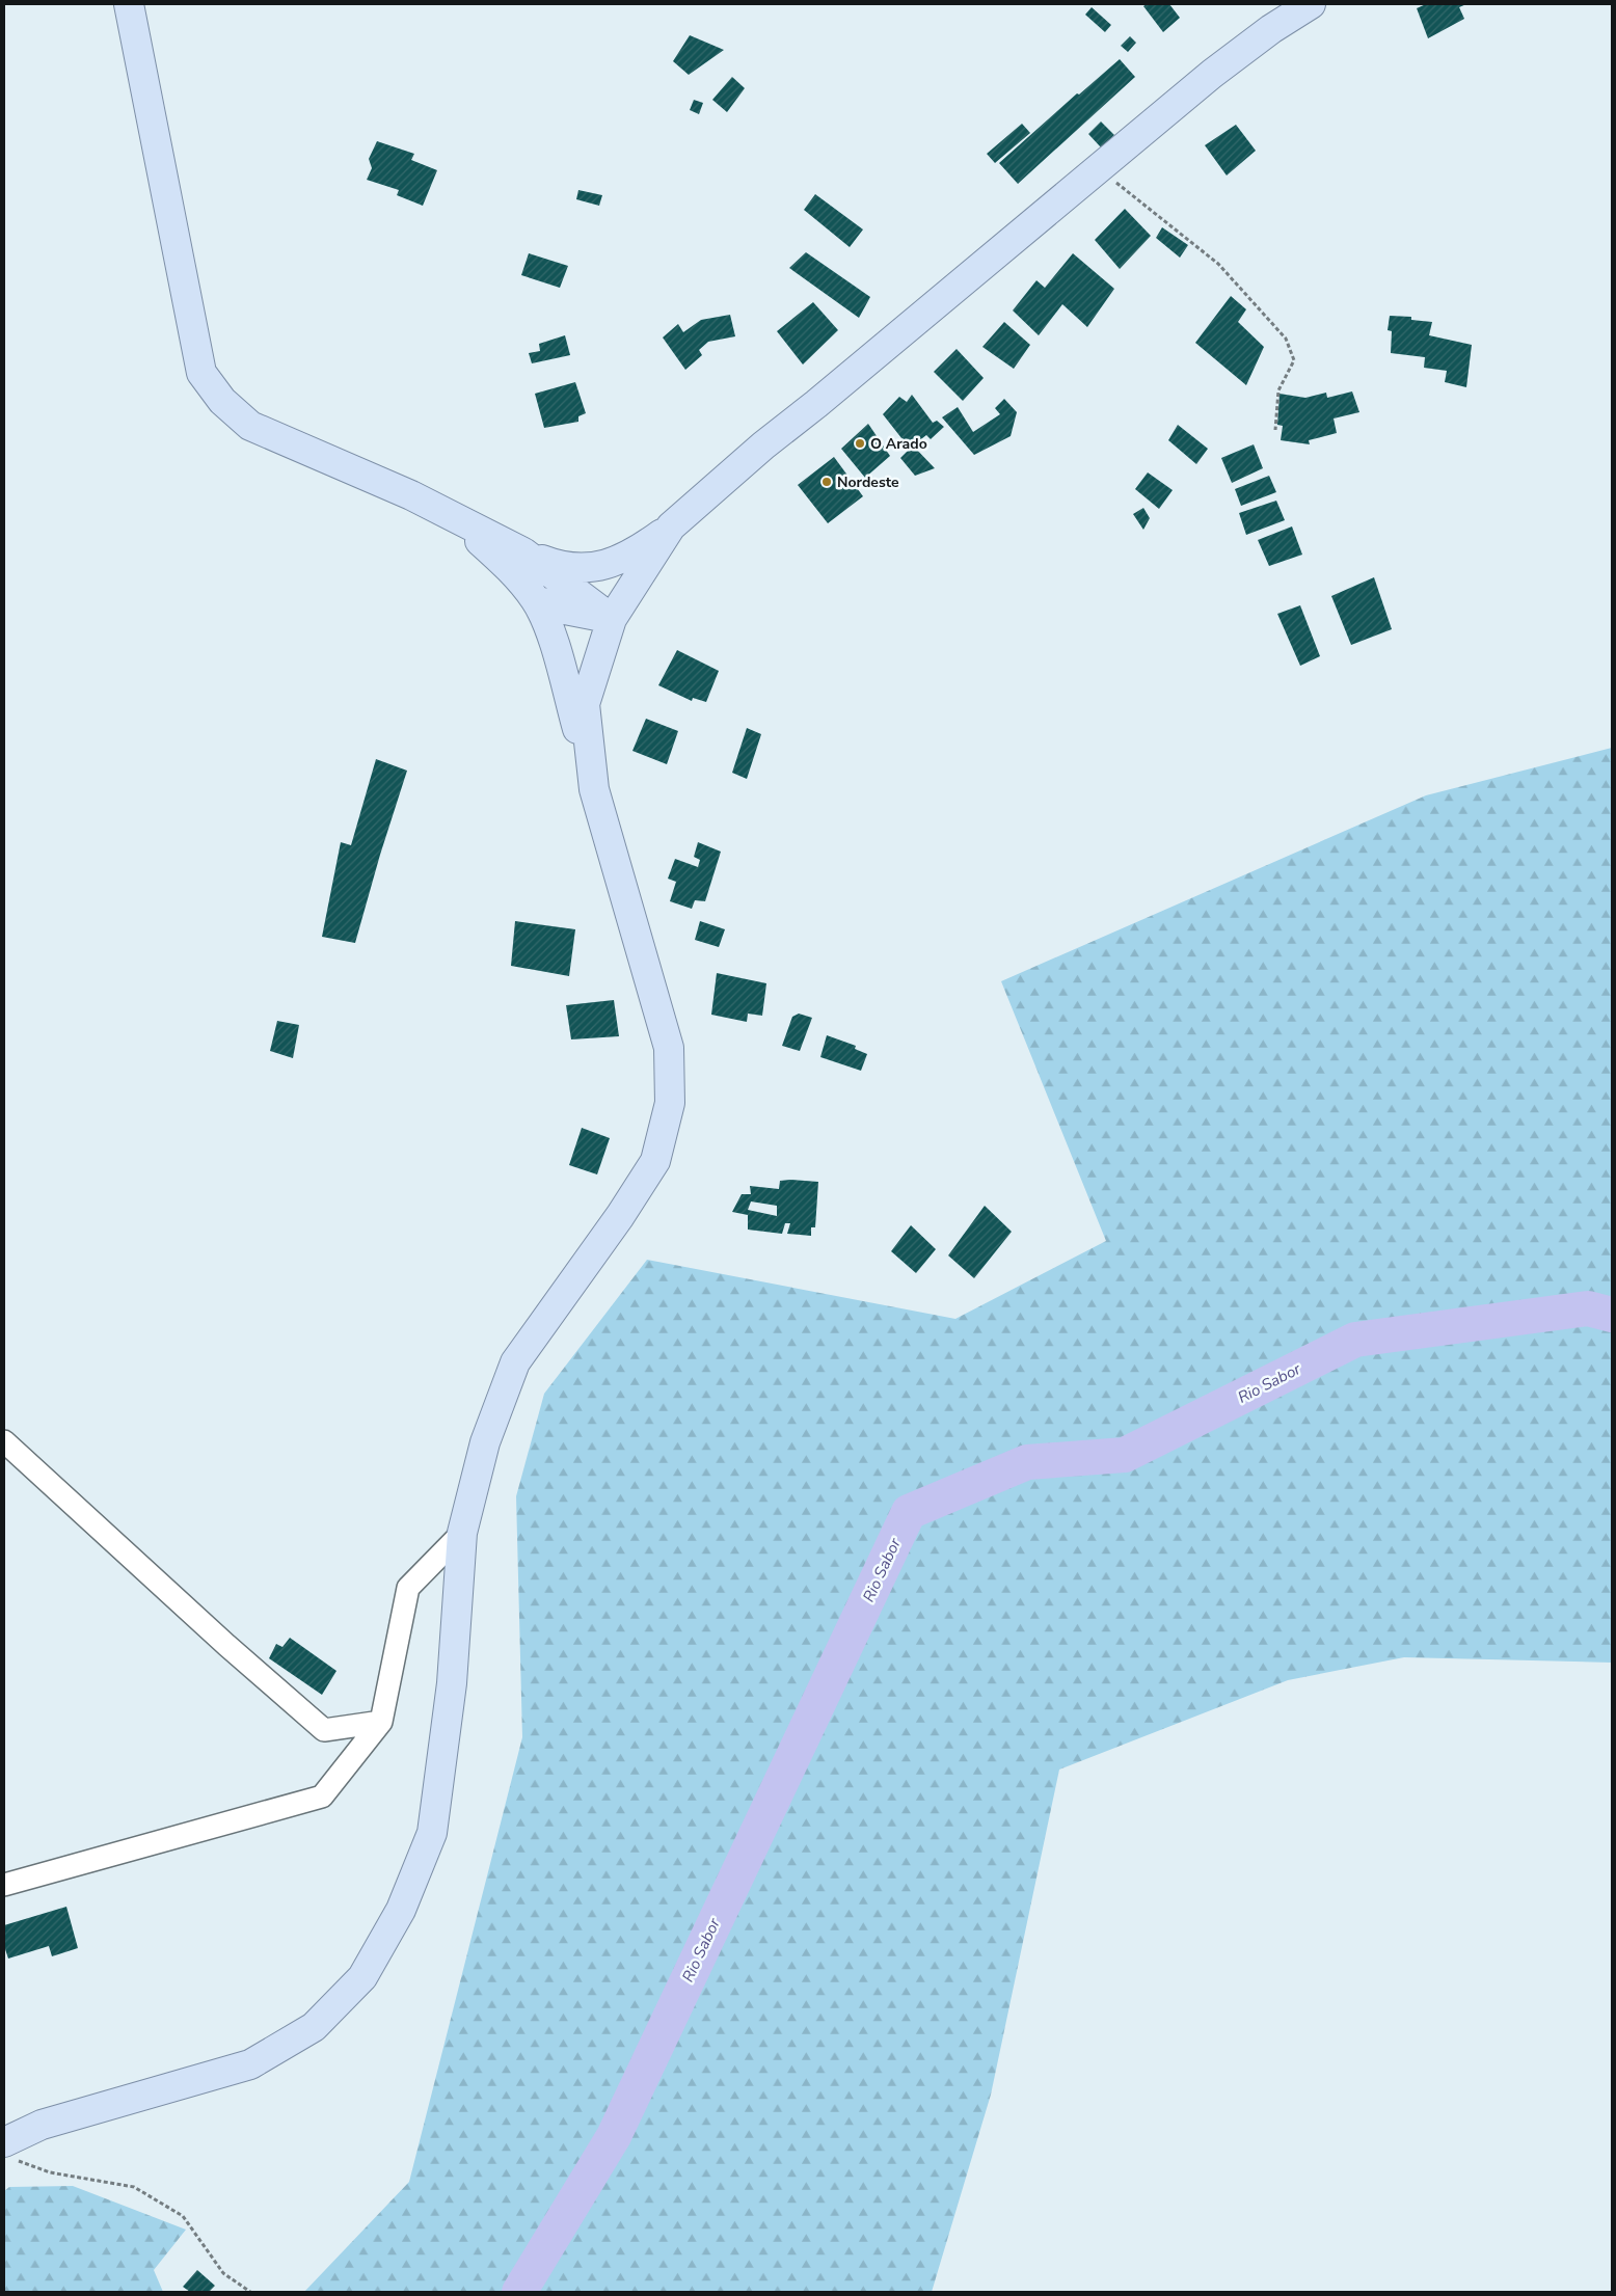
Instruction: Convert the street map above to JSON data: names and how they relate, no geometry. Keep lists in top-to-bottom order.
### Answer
{
  "water": ["Rio Sabor"],
  "places": ["O Arado", "Nordeste"]
}
